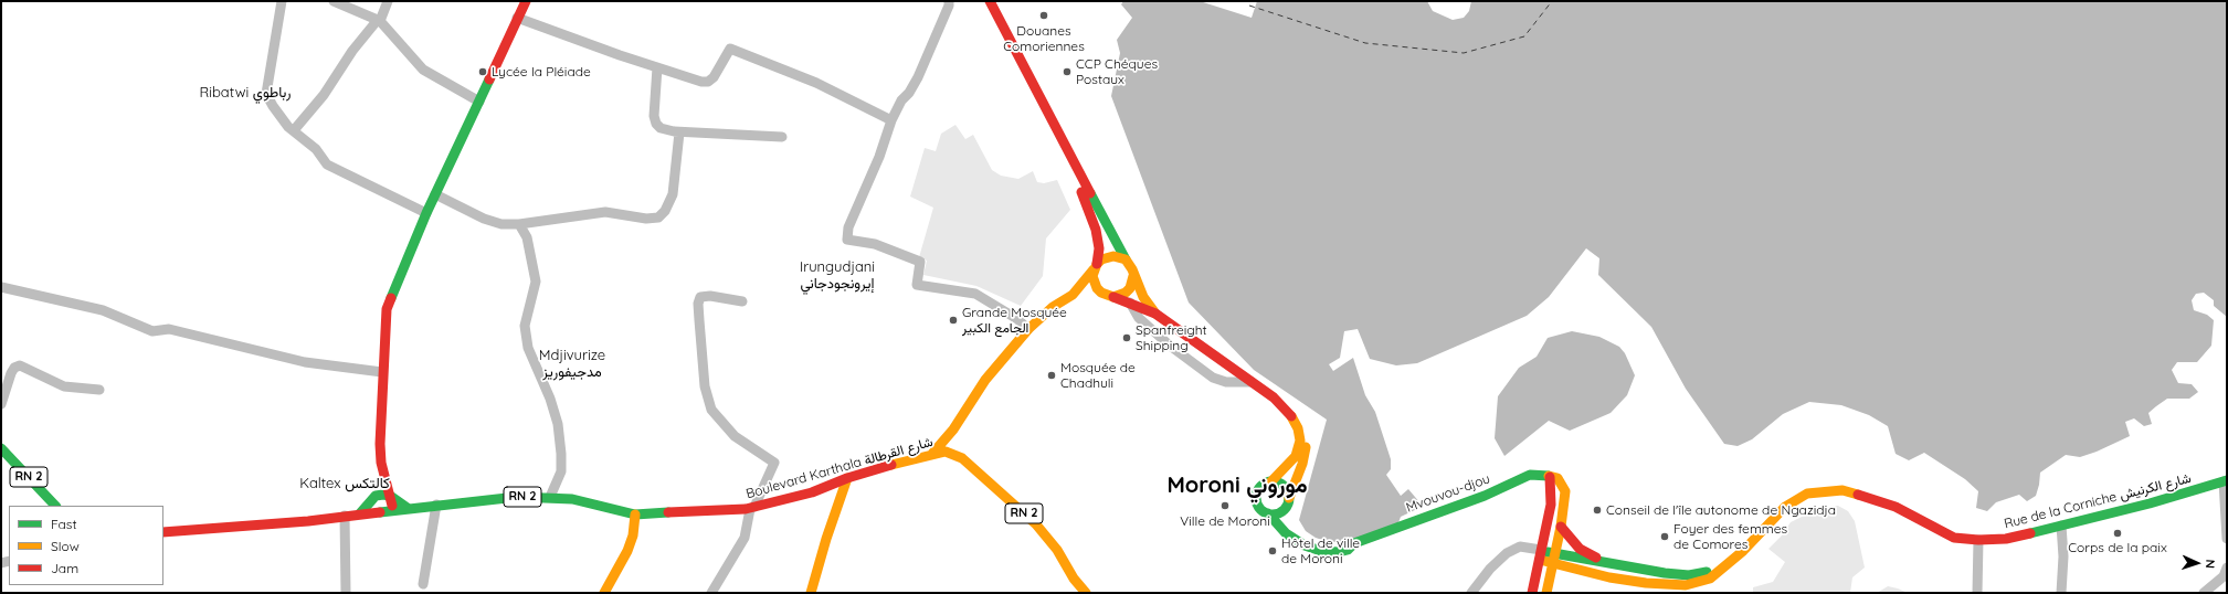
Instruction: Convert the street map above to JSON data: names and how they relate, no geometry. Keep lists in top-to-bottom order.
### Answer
{
  "streets": {
    "main road": [
      "Boulevard Karthala شارع القرطالة",
      "RN 2",
      "Mvouvou-djou",
      "Rue de la Corniche شارع الكرنيش"
    ]
  },
  "crossings": [
    ["Boulevard Karthala شارع القرطالة", "RN 2"]
  ],
  "districts": [
    "Ribatwi رباطوي",
    "Irungudjani إيرونجودجاني",
    "Mdjivurize مدجيفوريز",
    "Kaltex كالتكس",
    "Moroni موروني"
  ],
  "places": [
    "Douanes Comoriennes",
    "Lycée la Pléiade",
    "CCP Chéques Postaux",
    "Grande Mosquée الجامع الكبير",
    "Spanfreight Shipping",
    "Mosquée de Chadhuli",
    "Ville de Moroni",
    "Conseil de l'île autonome de Ngazidja",
    "Corps de la paix",
    "Foyer des femmes de Comores",
    "Hôtel de ville de Moroni"
  ],
  "legend": ["Fast", "Slow", "Jam"],
  "north": "right"
}
